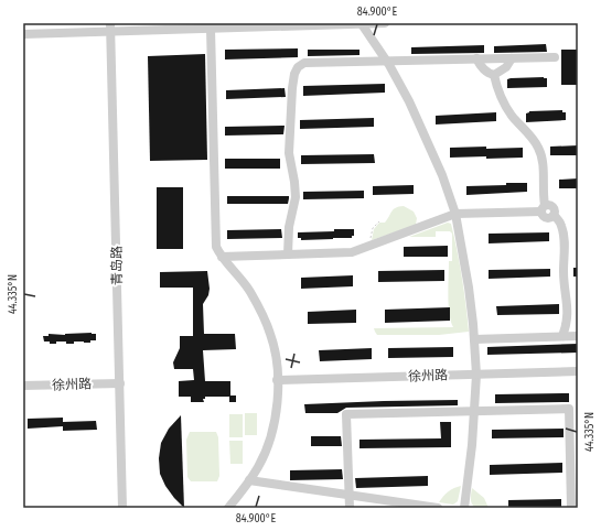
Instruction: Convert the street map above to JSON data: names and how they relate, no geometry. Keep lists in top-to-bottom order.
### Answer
{
  "streets": {
    "street": ["青岛路", "徐州路"]
  },
  "crossings": [
    ["青岛路", "徐州路"]
  ],
  "coordinates": ["84.900°E", "44.335°N"]
}
